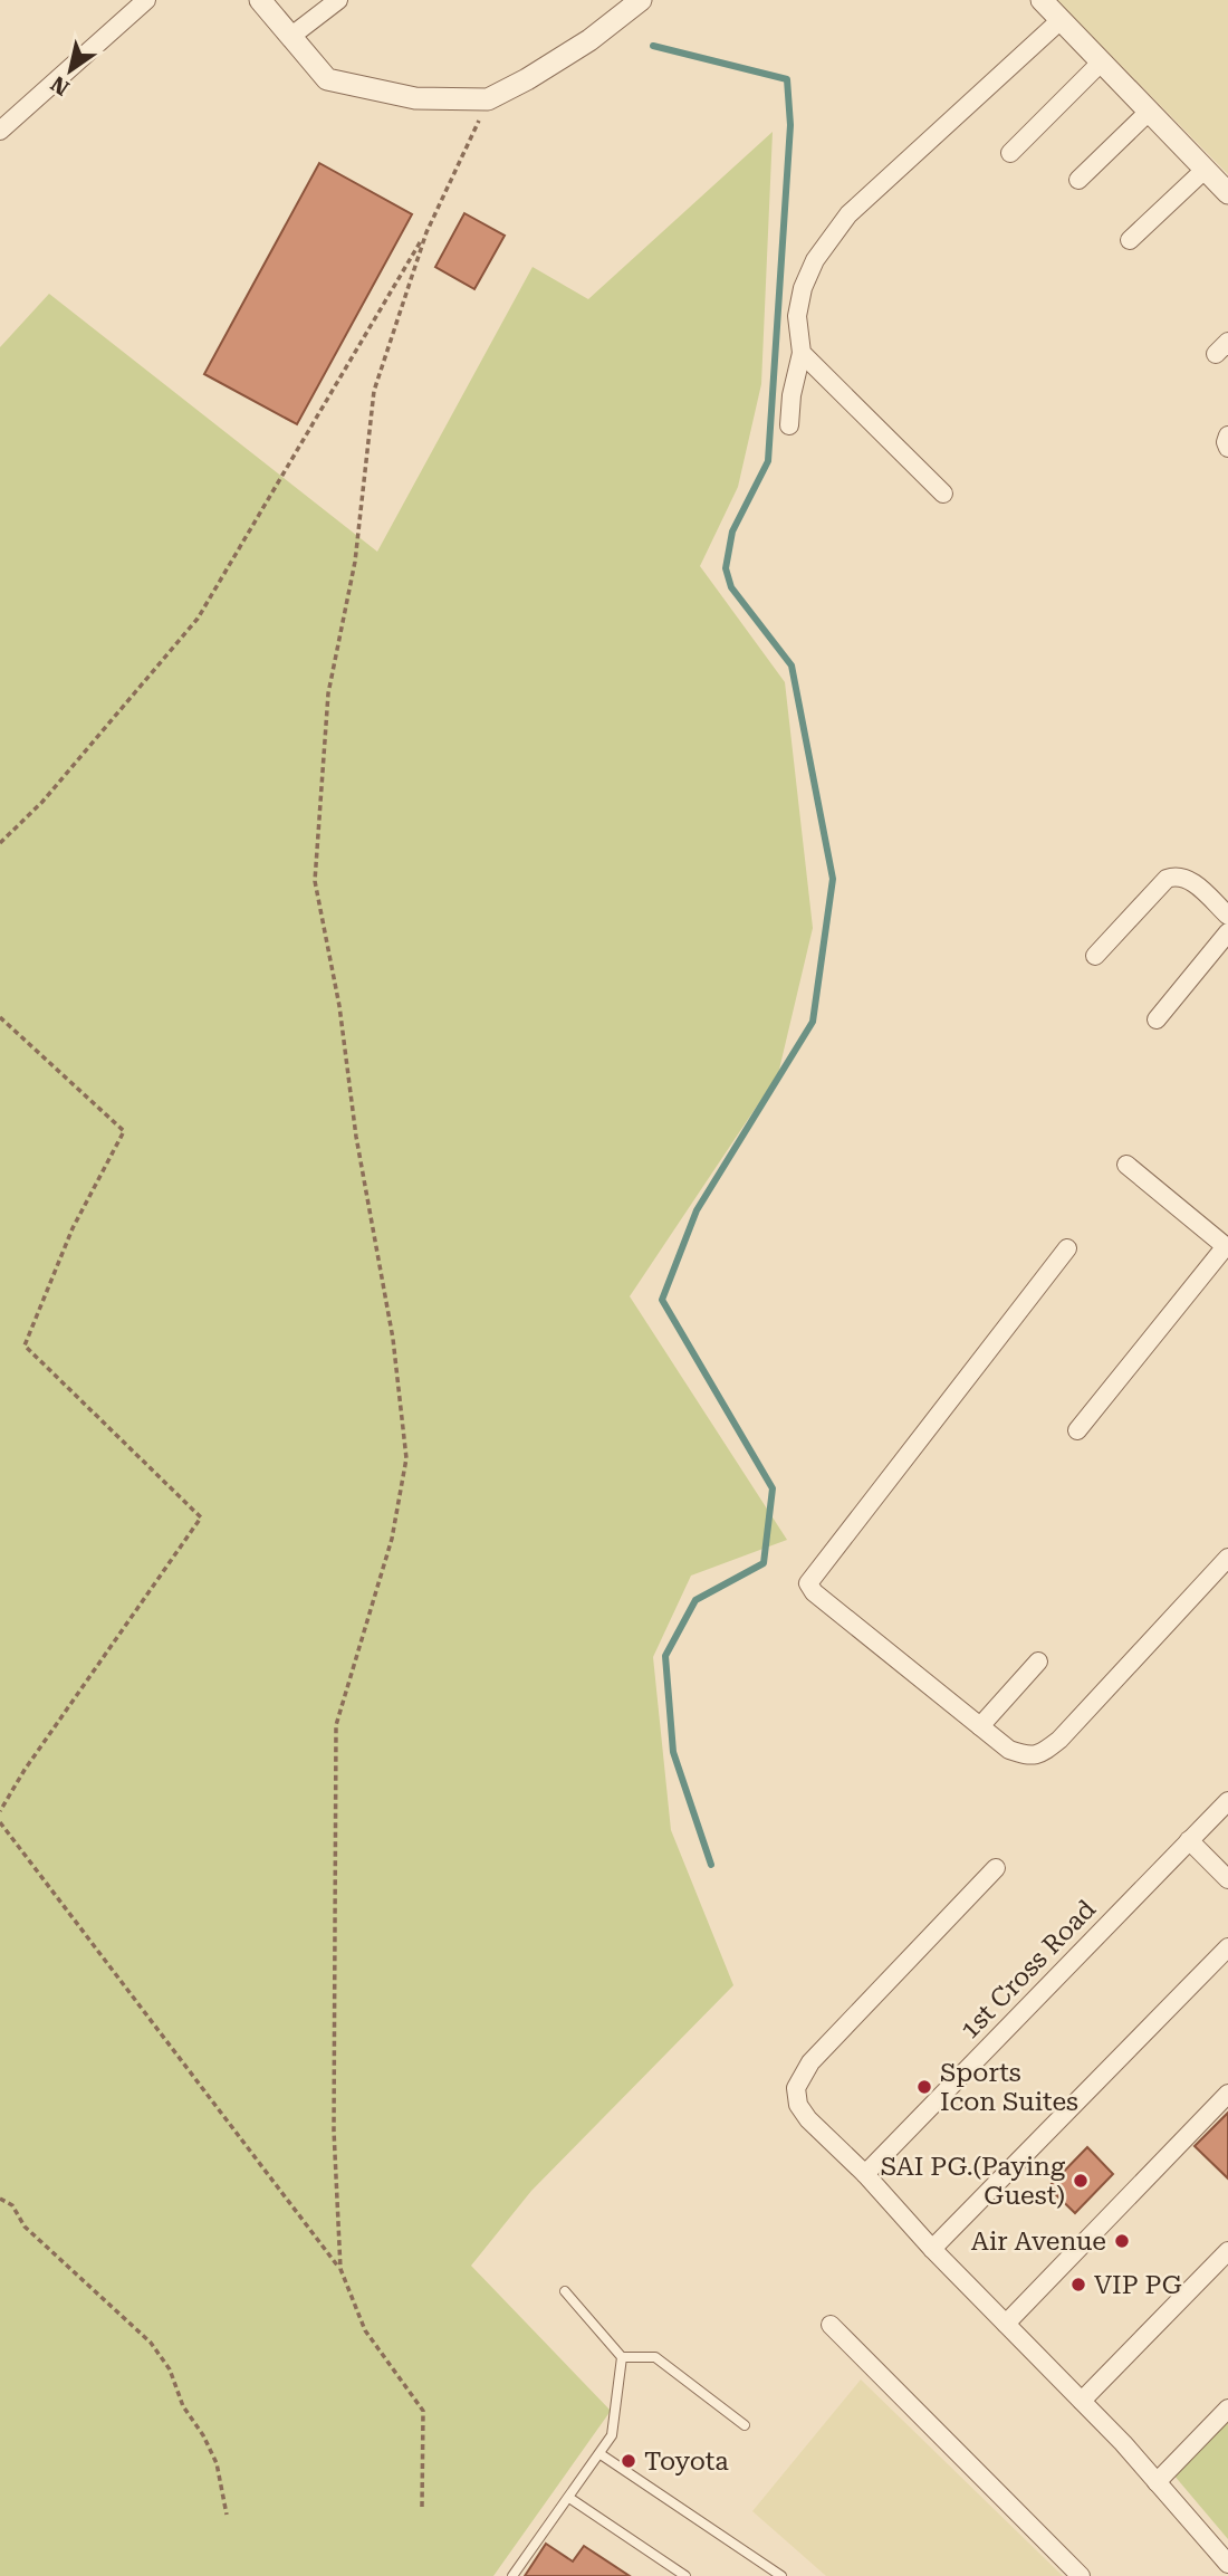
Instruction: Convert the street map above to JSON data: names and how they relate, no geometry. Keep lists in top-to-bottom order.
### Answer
{
  "streets": {
    "street": ["1st Cross Road"]
  },
  "places": [
    "Sports Icon Suites",
    "SAI PG.(Paying Guest)",
    "Air Avenue",
    "VIP PG",
    "Toyota"
  ],
  "north": "bottom left"
}
